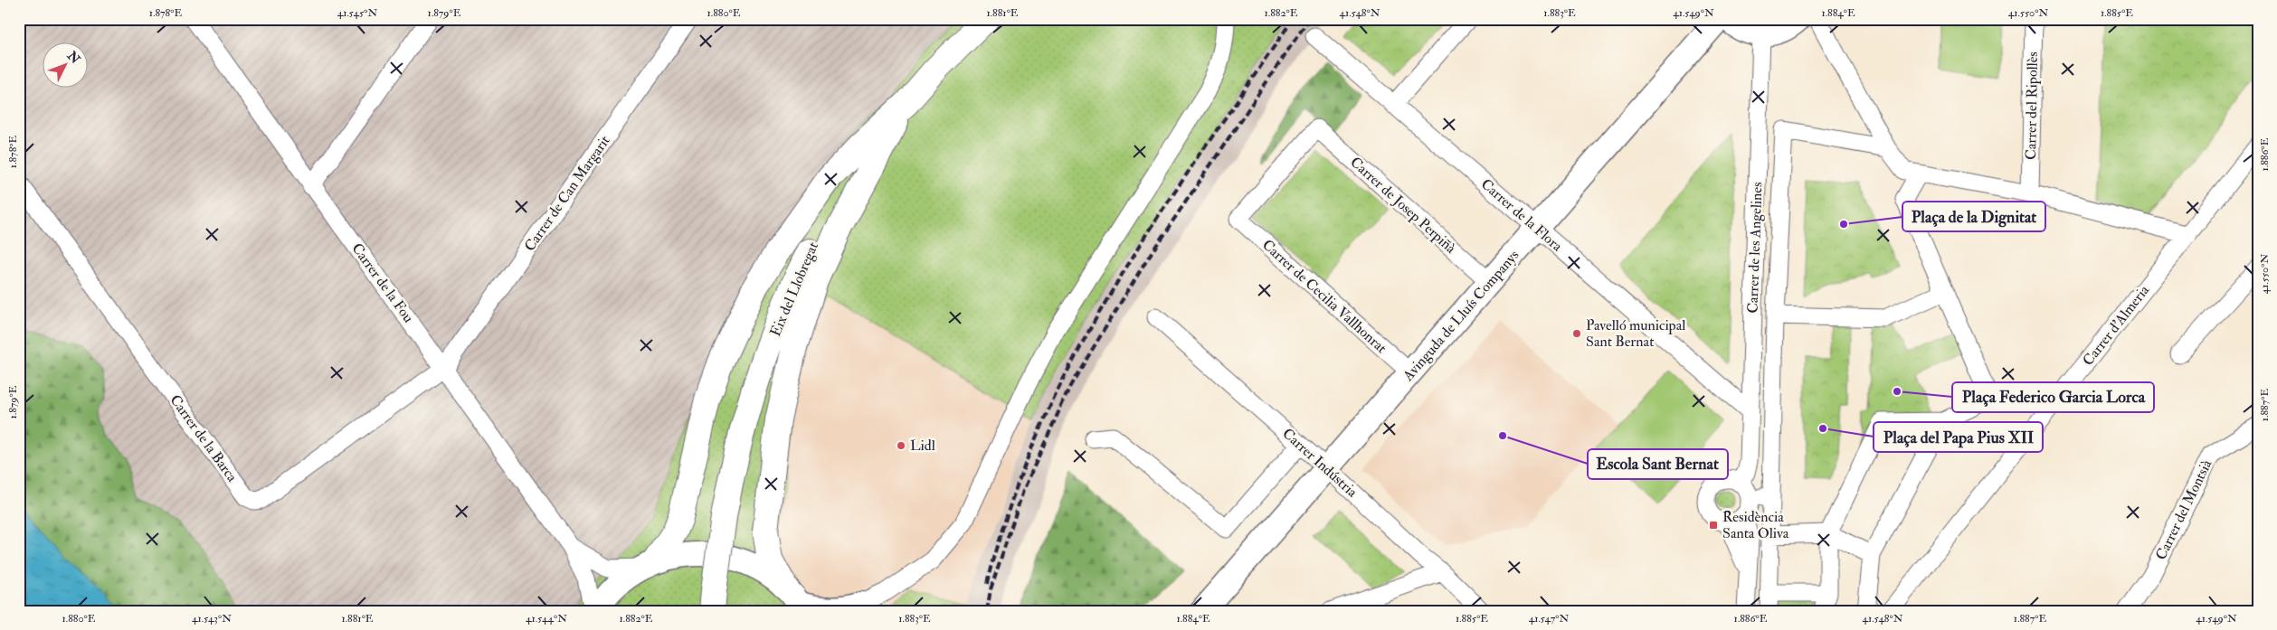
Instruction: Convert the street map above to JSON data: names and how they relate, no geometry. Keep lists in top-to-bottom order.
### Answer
{
  "streets": {
    "main road": ["Eix del Llobregat"],
    "street": [
      "Carrer del Ripollès",
      "Carrer de Can Margarit",
      "Carrer de Josep Perpiñà",
      "Carrer de la Flora",
      "Carrer de les Angelines",
      "Carrer de la Fou",
      "Carrer de Cecilia Vallhonrat",
      "Avinguda de Lluís Companys",
      "Carrer d'Almeria",
      "Carrer de la Barca",
      "Carrer Indústria",
      "Carrer del Montsià"
    ]
  },
  "crossings": [
    ["Carrer de Can Margarit", "Carrer de la Fou"],
    ["Carrer de Can Margarit", "Carrer de la Barca"],
    ["Carrer de Josep Perpiñà", "Carrer de Cecilia Vallhonrat"],
    ["Carrer de Josep Perpiñà", "Avinguda de Lluís Companys"],
    ["Carrer de la Flora", "Carrer de les Angelines"],
    ["Carrer de la Flora", "Avinguda de Lluís Companys"],
    ["Carrer de la Fou", "Carrer de la Barca"],
    ["Carrer de Cecilia Vallhonrat", "Avinguda de Lluís Companys"],
    ["Avinguda de Lluís Companys", "Carrer Indústria"]
  ],
  "places": {
    "other": [
      "Plaça de la Dignitat",
      "Pavelló municipal Sant Bernat",
      "Plaça Federico Garcia Lorca",
      "Plaça del Papa Pius XII",
      "Escola Sant Bernat",
      "Lidl"
    ],
    "transit": ["Residència Santa Oliva"]
  },
  "north": "top right",
  "coordinates": [
    "1.878°E",
    "41.545°N",
    "1.879°E",
    "1.880°E",
    "1.881°E",
    "1.882°E",
    "41.548°N",
    "1.883°E",
    "41.549°N",
    "1.884°E",
    "41.550°N",
    "1.885°E",
    "1.886°E",
    "1.887°E",
    "41.543°N",
    "41.544°N",
    "41.547°N"
  ]
}
